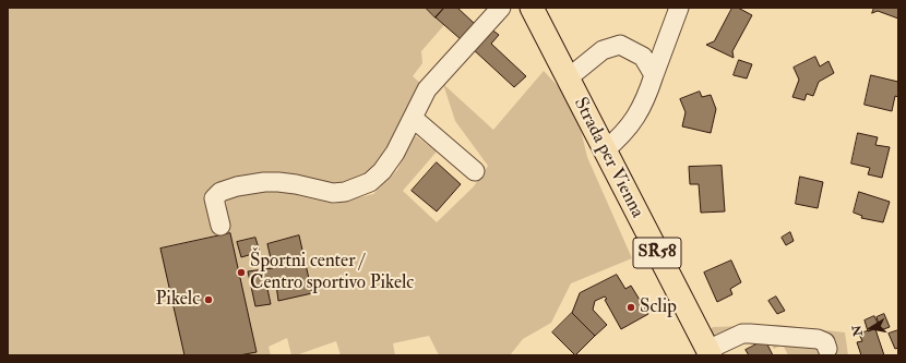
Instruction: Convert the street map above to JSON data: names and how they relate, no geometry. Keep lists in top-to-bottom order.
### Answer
{
  "streets": {
    "main road": ["Strada per Vienna", "SR58"]
  },
  "places": ["Športni center / Centro sportivo Pikelc", "Pikelc", "Sclip"],
  "north": "left"
}
